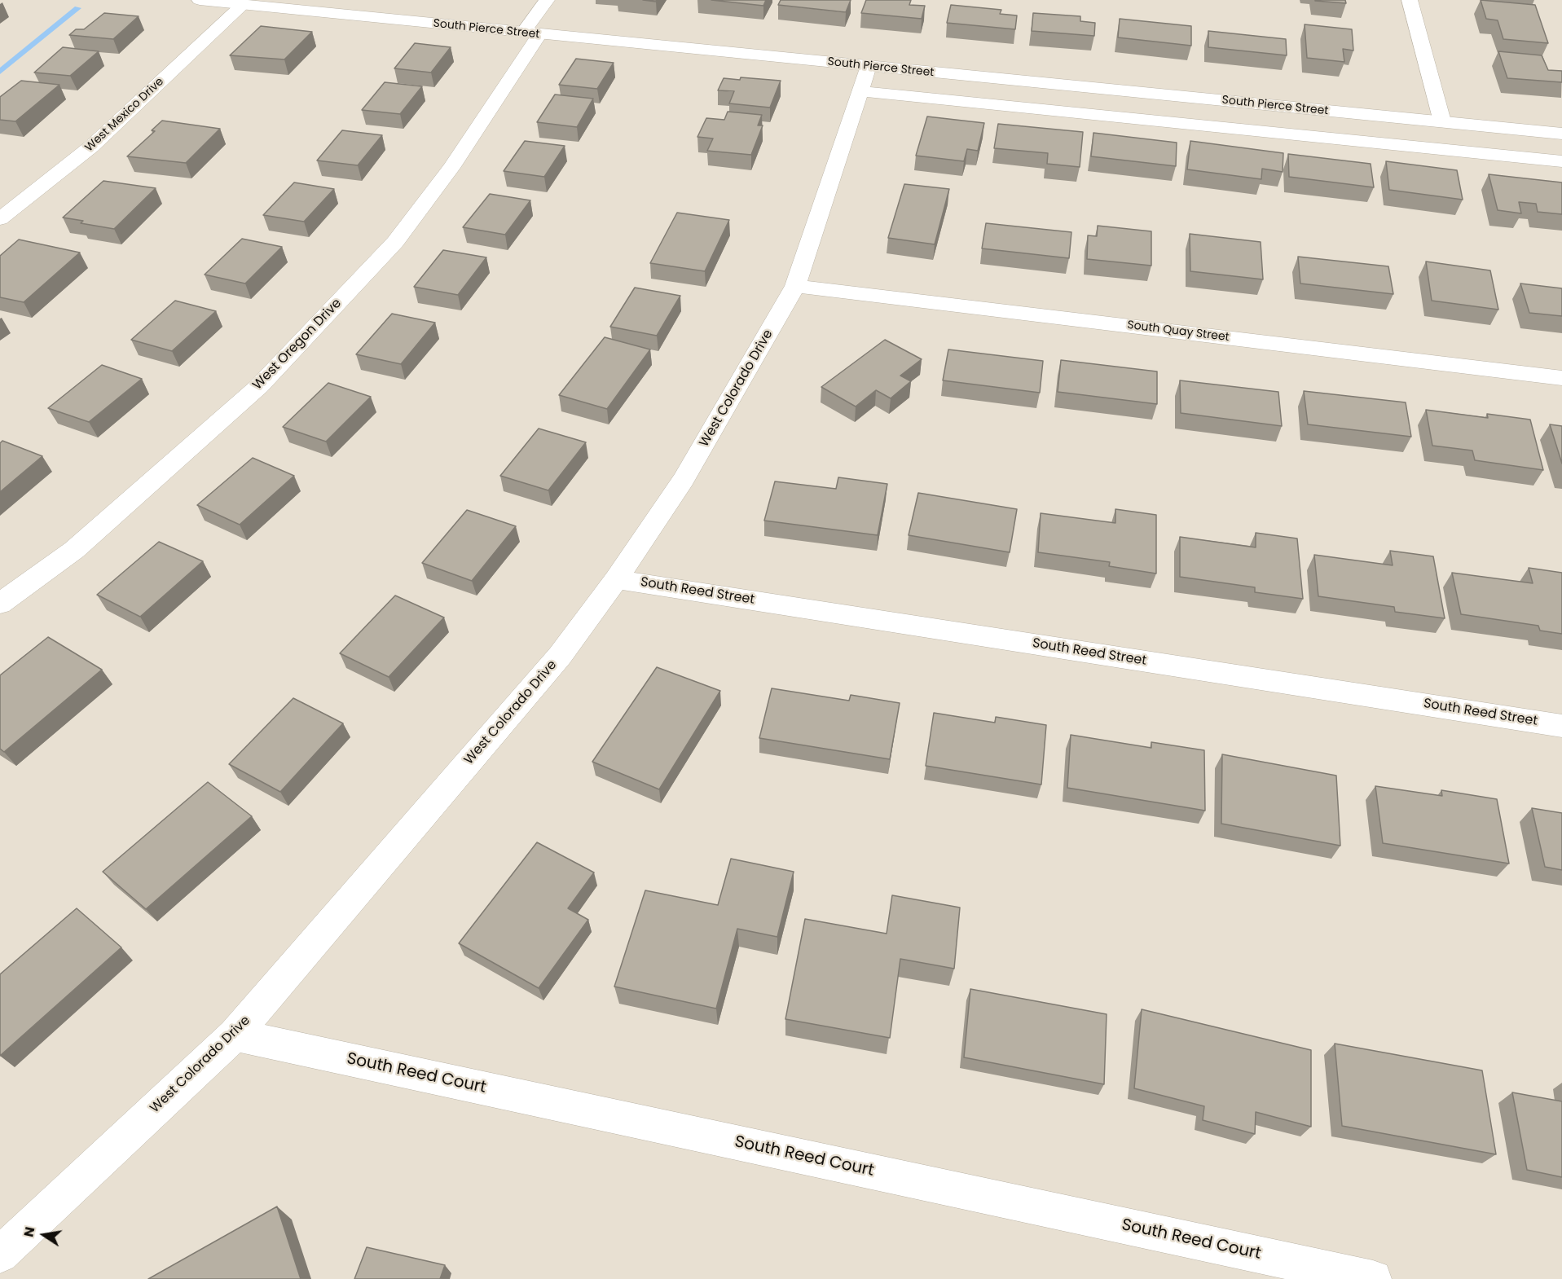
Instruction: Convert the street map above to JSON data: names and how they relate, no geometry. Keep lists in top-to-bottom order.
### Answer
{
  "streets": {
    "street": [
      "South Pierce Street",
      "West Mexico Drive",
      "South Quay Street",
      "West Oregon Drive",
      "West Colorado Drive",
      "South Reed Street",
      "South Reed Court"
    ]
  },
  "crossings": [
    ["South Pierce Street", "West Mexico Drive"],
    ["South Pierce Street", "West Oregon Drive"],
    ["South Pierce Street", "West Colorado Drive"],
    ["South Quay Street", "West Colorado Drive"],
    ["West Colorado Drive", "South Reed Street"],
    ["West Colorado Drive", "South Reed Court"]
  ],
  "north": "left"
}
